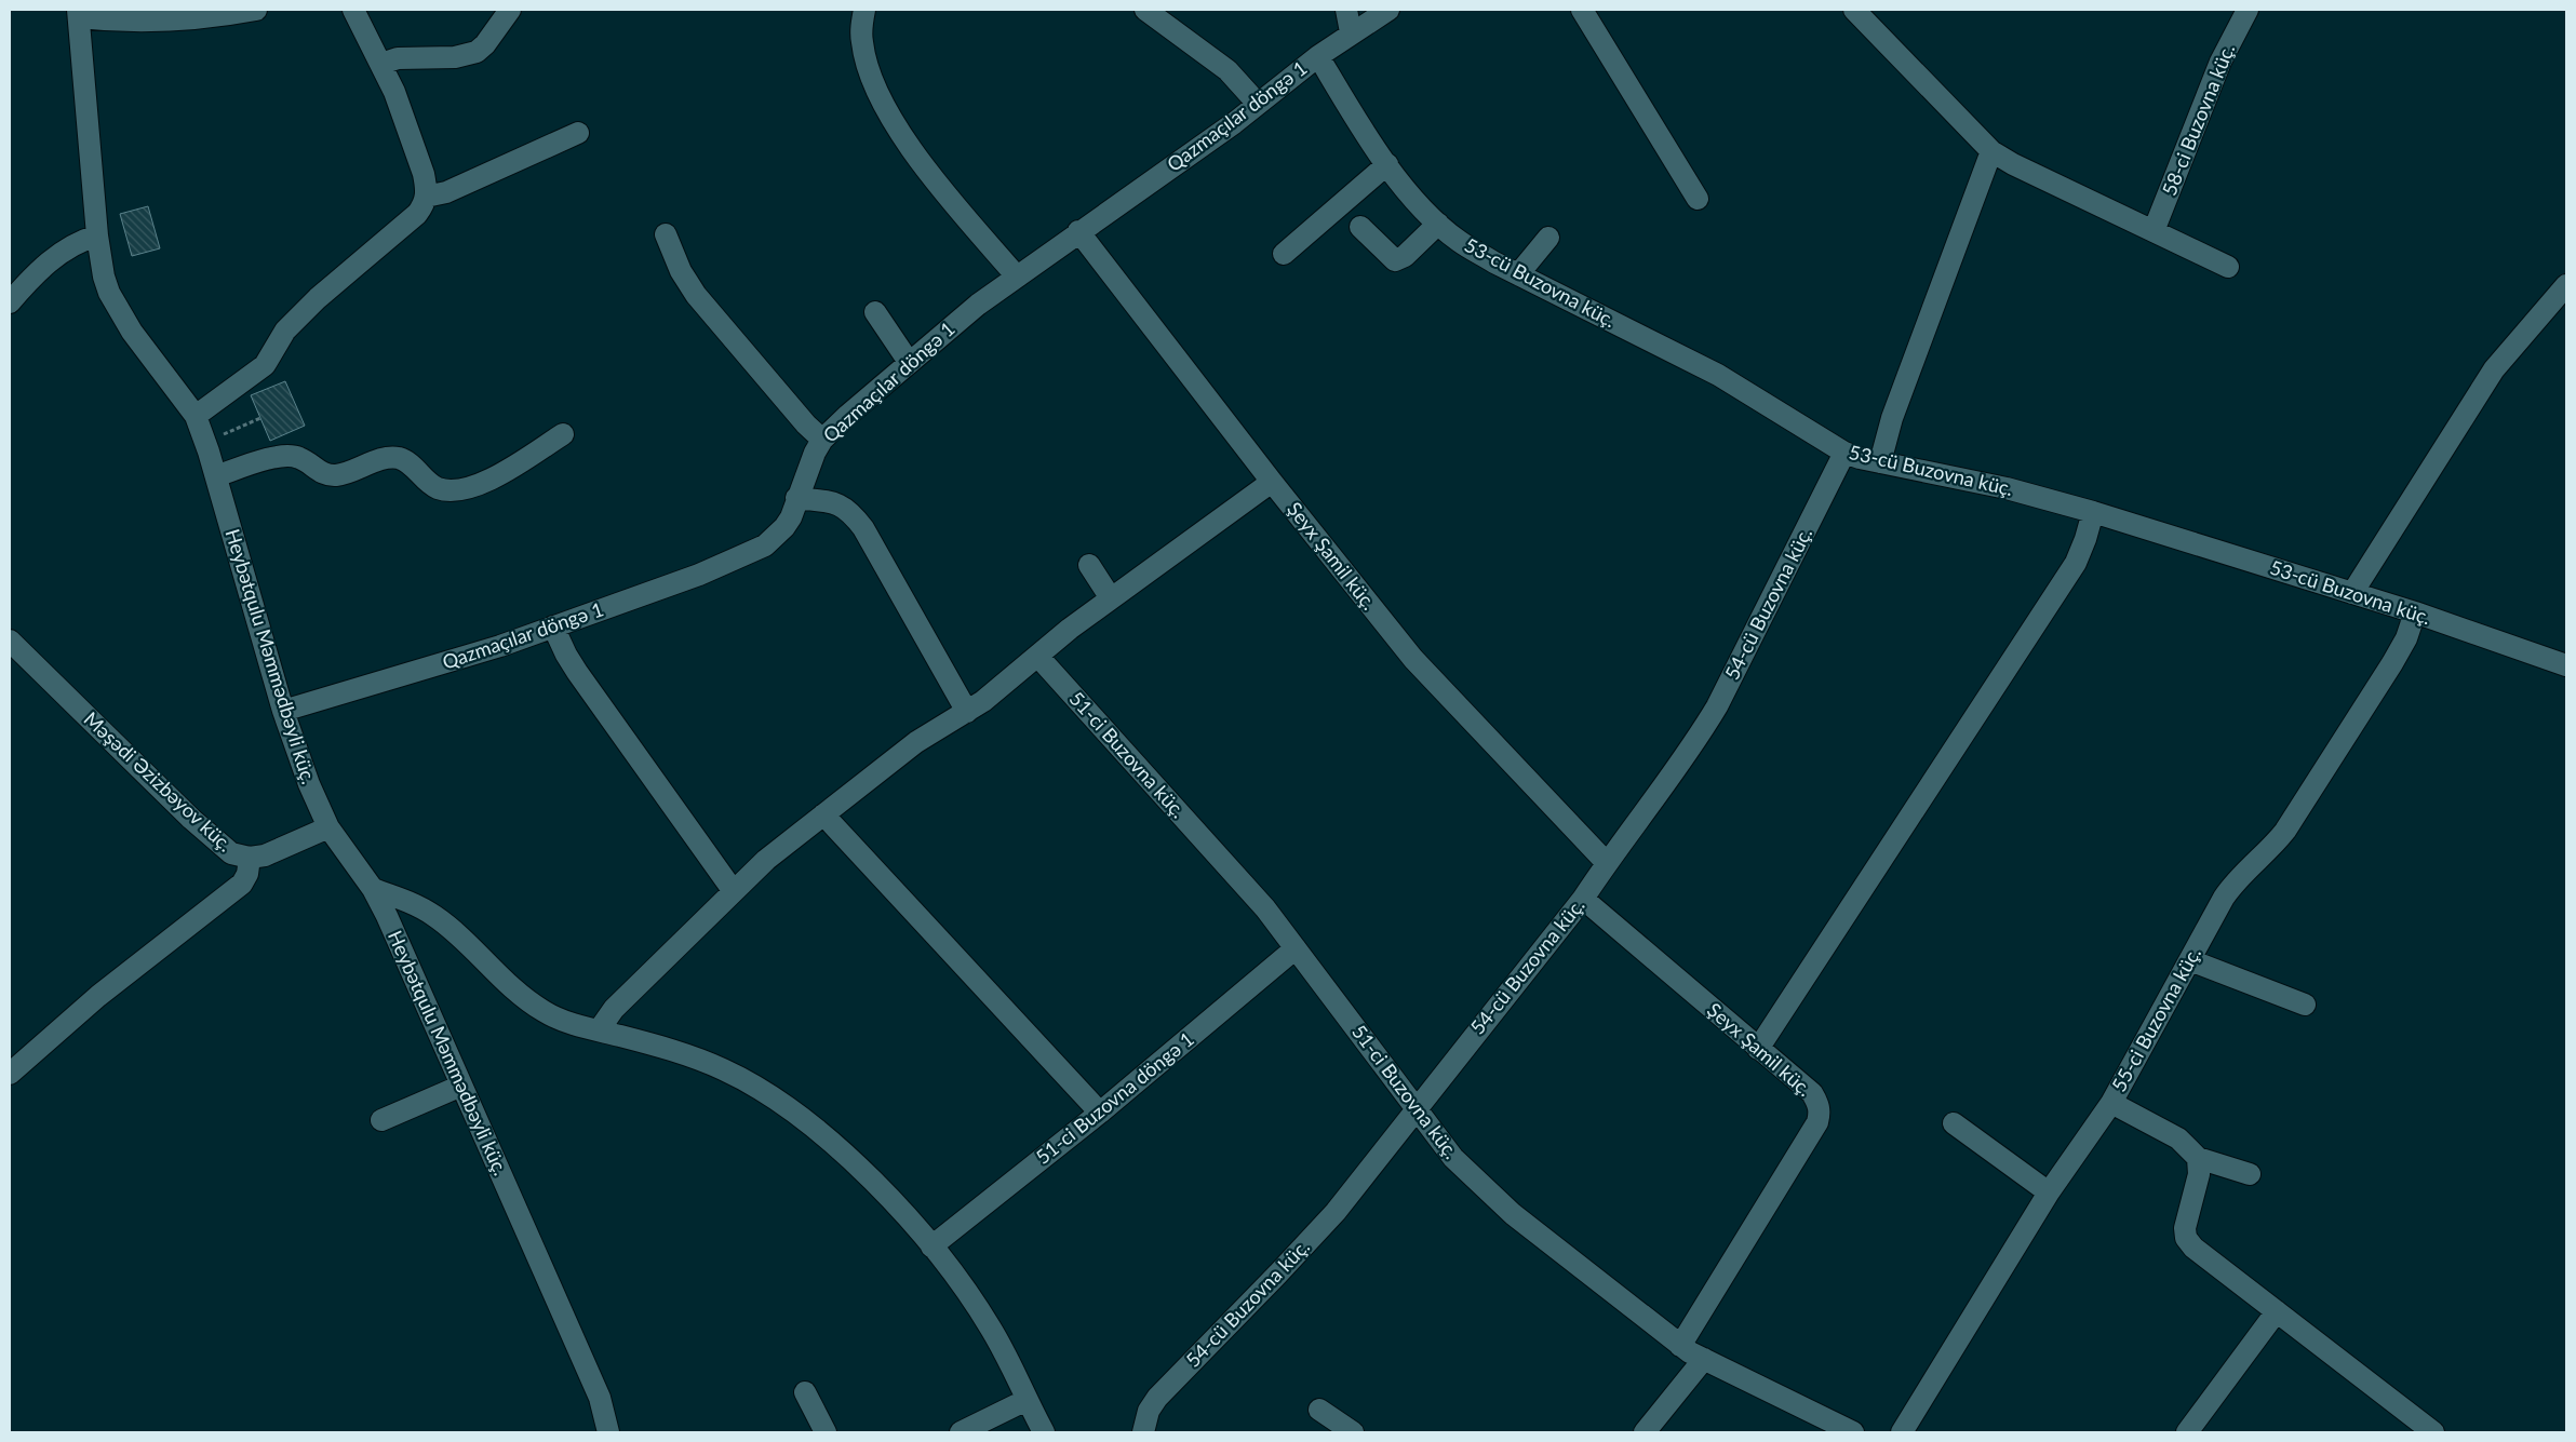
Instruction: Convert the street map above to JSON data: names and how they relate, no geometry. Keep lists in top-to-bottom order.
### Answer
{
  "streets": {
    "street": [
      "Qazmaçılar döngə 1",
      "58-ci Buzovna küç.",
      "53-cü Buzovna küç.",
      "Şeyx Şamil küç.",
      "54-cü Buzovna küç.",
      "Heybətqulu Məmmədbəyli küç.",
      "51-ci Buzovna küç.",
      "Məşədi Əzizbəyov küç.",
      "55-ci Buzovna küç.",
      "51-ci Buzovna döngə 1"
    ]
  },
  "crossings": [
    ["Qazmaçılar döngə 1", "53-cü Buzovna küç."],
    ["Qazmaçılar döngə 1", "Şeyx Şamil küç."],
    ["Qazmaçılar döngə 1", "Heybətqulu Məmmədbəyli küç."],
    ["53-cü Buzovna küç.", "54-cü Buzovna küç."],
    ["53-cü Buzovna küç.", "55-ci Buzovna küç."],
    ["Şeyx Şamil küç.", "54-cü Buzovna küç."],
    ["Şeyx Şamil küç.", "51-ci Buzovna küç."],
    ["54-cü Buzovna küç.", "51-ci Buzovna küç."],
    ["Heybətqulu Məmmədbəyli küç.", "Məşədi Əzizbəyov küç."],
    ["51-ci Buzovna küç.", "51-ci Buzovna döngə 1"]
  ]
}
